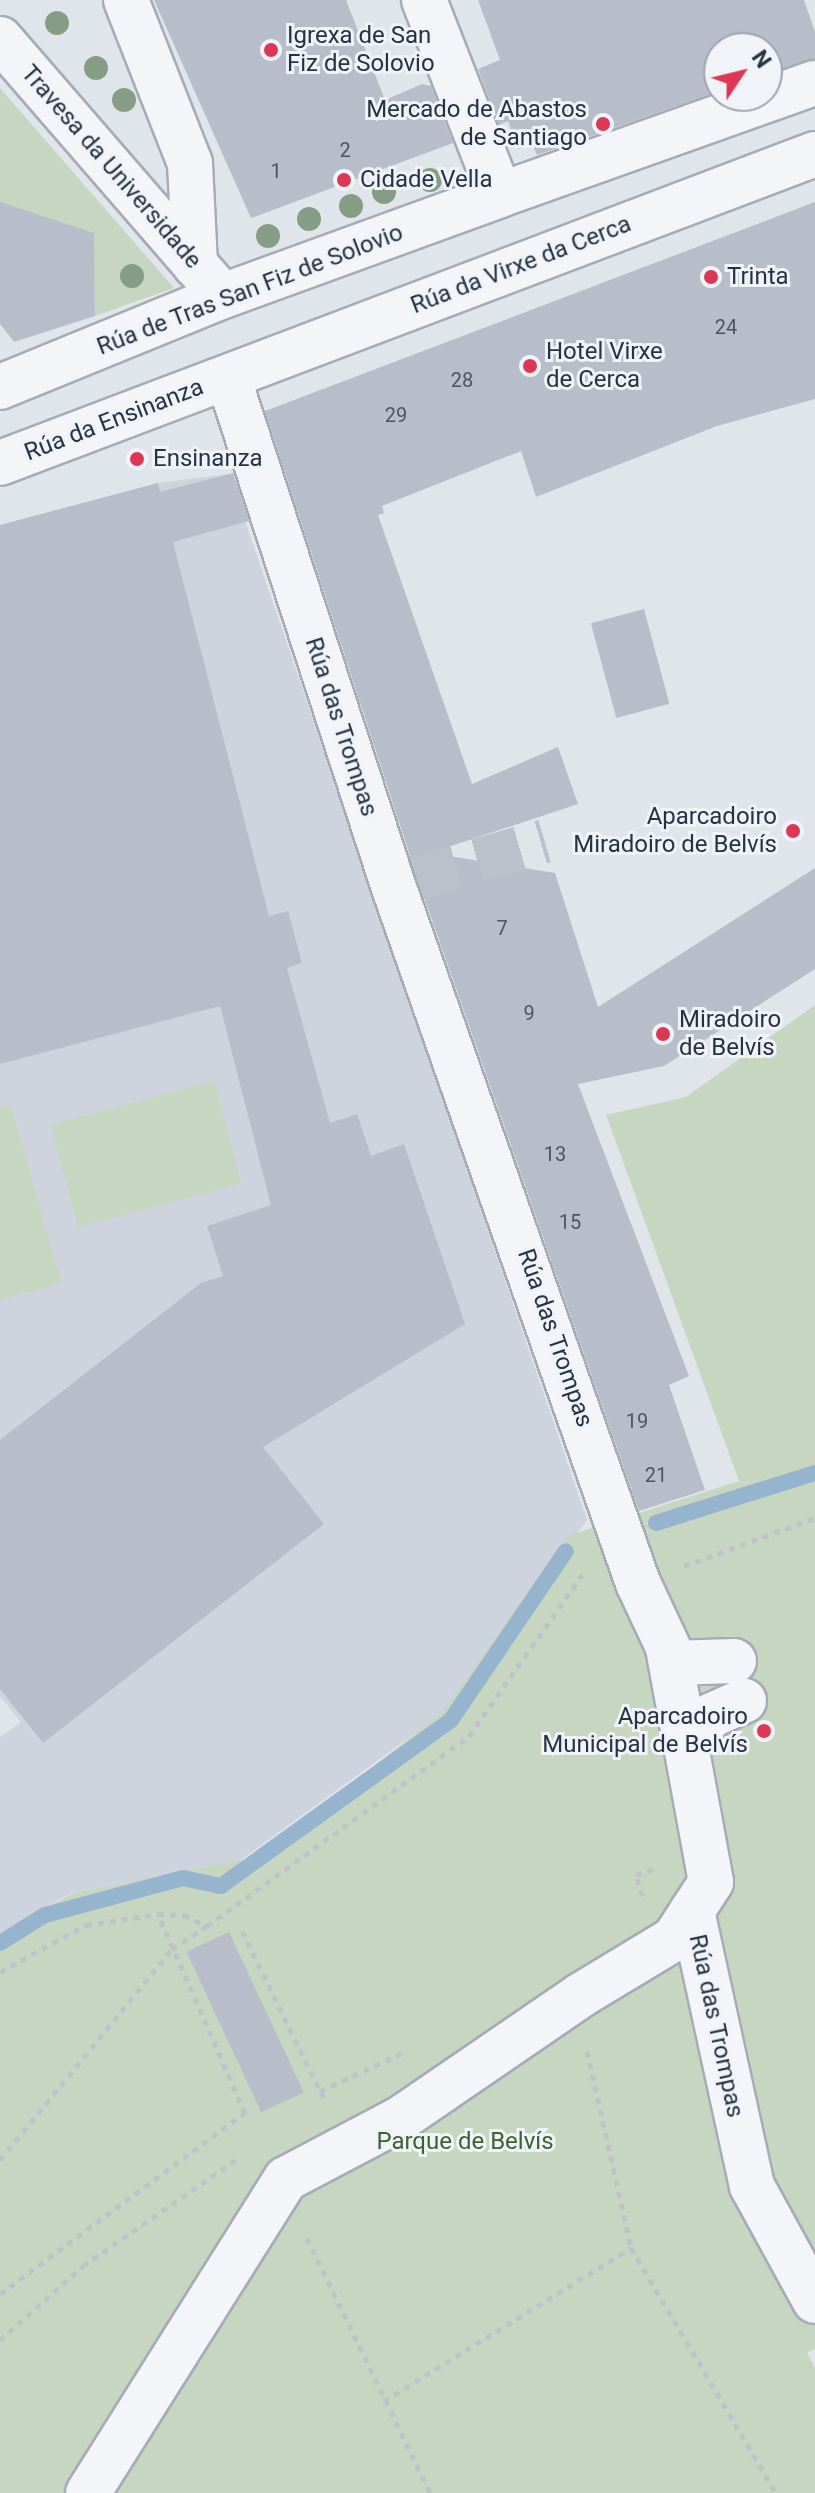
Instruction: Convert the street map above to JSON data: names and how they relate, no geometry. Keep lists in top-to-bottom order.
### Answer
{
  "streets": {
    "street": [
      "Travesa da Universidade",
      "Rúa da Virxe da Cerca",
      "Rúa de Tras San Fiz de Solovio",
      "Rúa da Ensinanza",
      "Rúa das Trompas"
    ]
  },
  "crossings": [
    ["Travesa da Universidade", "Rúa de Tras San Fiz de Solovio"],
    ["Rúa da Virxe da Cerca", "Rúa da Ensinanza"],
    ["Rúa da Virxe da Cerca", "Rúa das Trompas"],
    ["Rúa da Ensinanza", "Rúa das Trompas"]
  ],
  "parks": ["Parque de Belvís"],
  "places": [
    "Igrexa de San Fiz de Solovio",
    "Mercado de Abastos de Santiago",
    "Cidade Vella",
    "Trinta",
    "Hotel Virxe de Cerca",
    "Ensinanza",
    "Aparcadoiro Miradoiro de Belvís",
    "Miradoiro de Belvís",
    "Aparcadoiro Municipal de Belvís"
  ],
  "house_numbers": [
    "2",
    "1",
    "24",
    "28",
    "29",
    "7",
    "9",
    "13",
    "15",
    "19",
    "21"
  ],
  "north": "top right"
}
